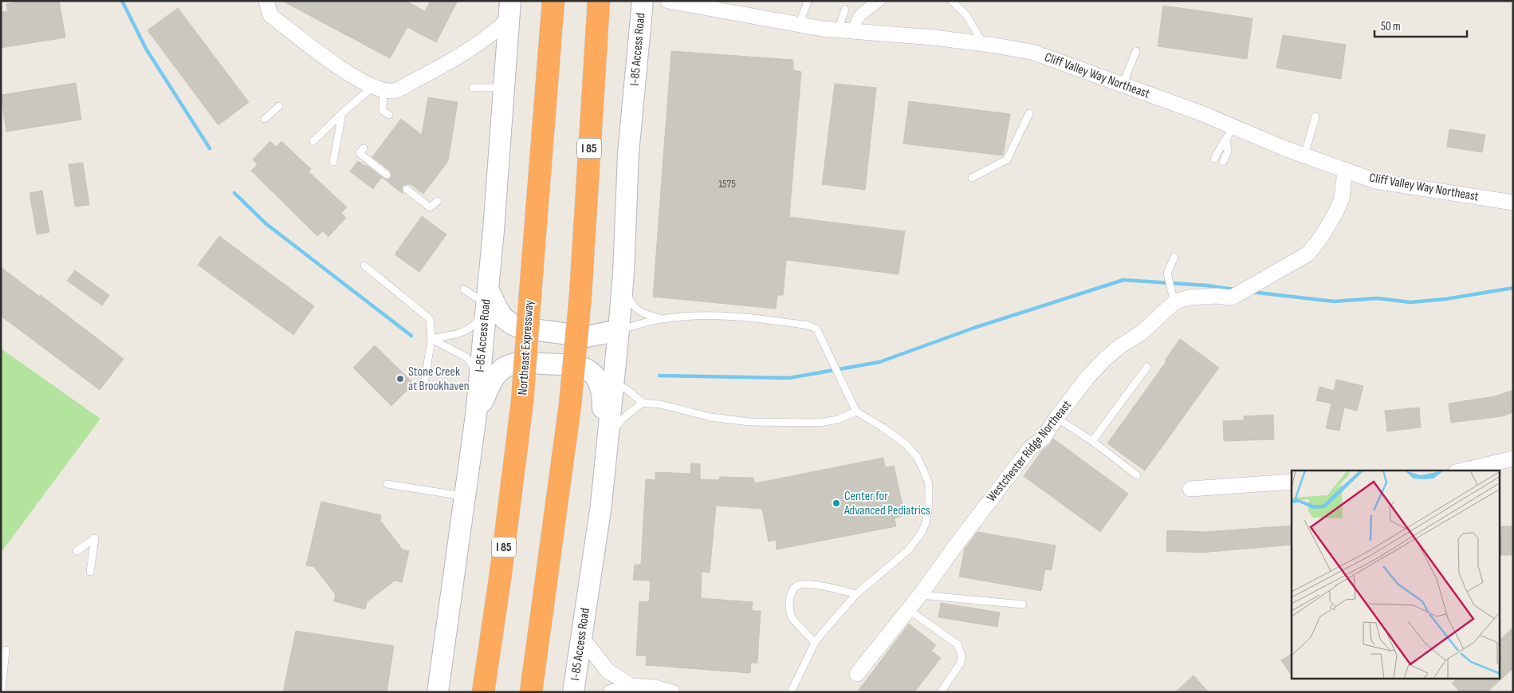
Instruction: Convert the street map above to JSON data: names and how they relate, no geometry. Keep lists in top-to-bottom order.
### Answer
{
  "streets": {
    "highway": ["I 85", "Northeast Expressway"],
    "main road": ["I-85 Access Road"],
    "street": ["Cliff Valley Way Northeast", "Westchester Ridge Northeast"]
  },
  "crossings": [
    ["Cliff Valley Way Northeast", "Westchester Ridge Northeast"]
  ],
  "places": ["Stone Creek at Brookhaven", "Center for Advanced Pediatrics"],
  "house_numbers": ["1575"],
  "scale_bar": "50 m"
}
